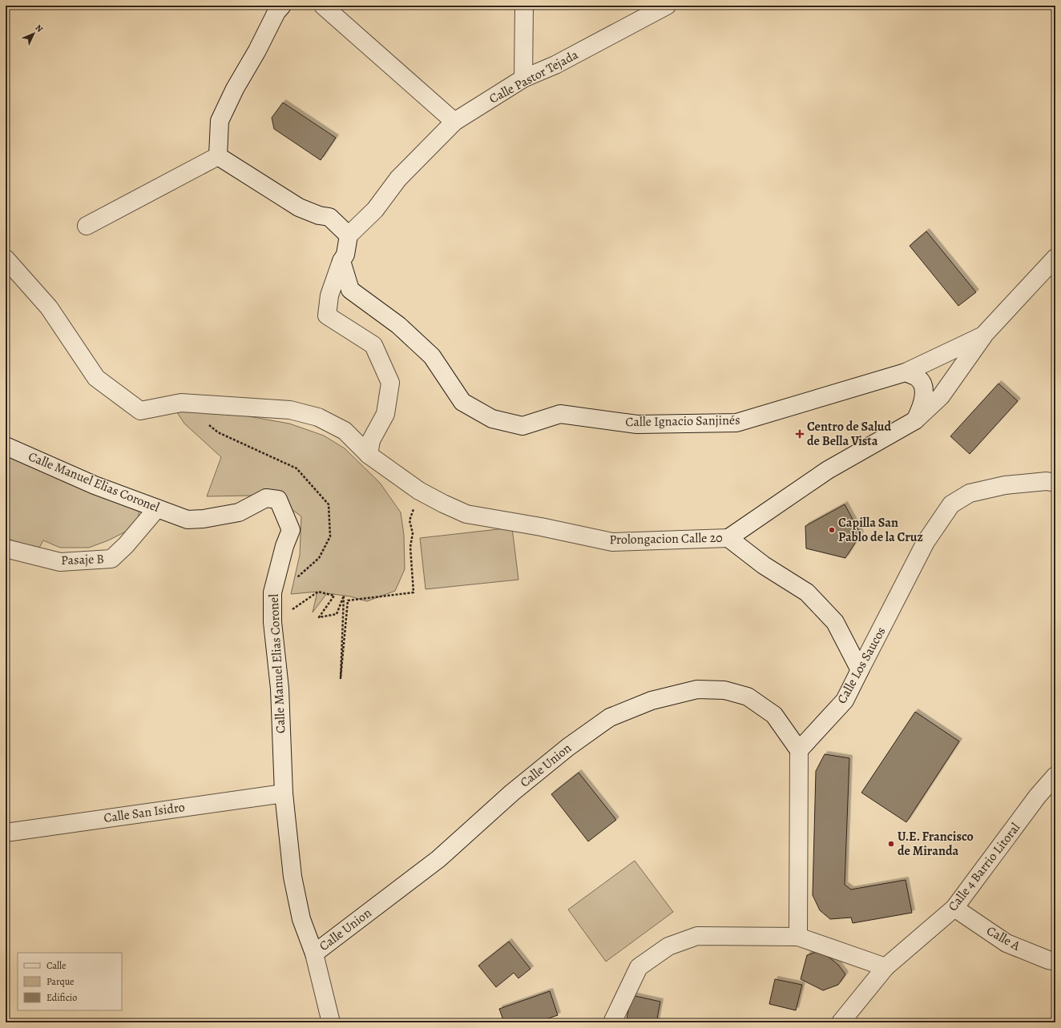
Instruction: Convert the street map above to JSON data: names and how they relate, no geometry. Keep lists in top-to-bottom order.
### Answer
{
  "streets": {
    "street": [
      "Calle Pastor Tejada",
      "Calle Ignacio Sanjinés",
      "Calle Manuel Elias Coronel",
      "Prolongacion Calle 20",
      "Pasaje B",
      "Calle Los Saucos",
      "Calle Union",
      "Calle San Isidro",
      "Calle 4 Barrio Litoral",
      "Calle A"
    ]
  },
  "crossings": [
    ["Calle Ignacio Sanjinés", "Prolongacion Calle 20"],
    ["Calle Manuel Elias Coronel", "Pasaje B"],
    ["Calle Manuel Elias Coronel", "Calle Union"],
    ["Calle Manuel Elias Coronel", "Calle San Isidro"],
    ["Calle Los Saucos", "Calle Union"],
    ["Calle 4 Barrio Litoral", "Calle A"]
  ],
  "places": {
    "health": ["Centro de Salud de Bella Vista"],
    "other": ["Capilla San Pablo de la Cruz", "U.E. Francisco de Miranda"]
  },
  "legend": ["Calle", "Parque", "Edificio"],
  "north": "top right"
}
